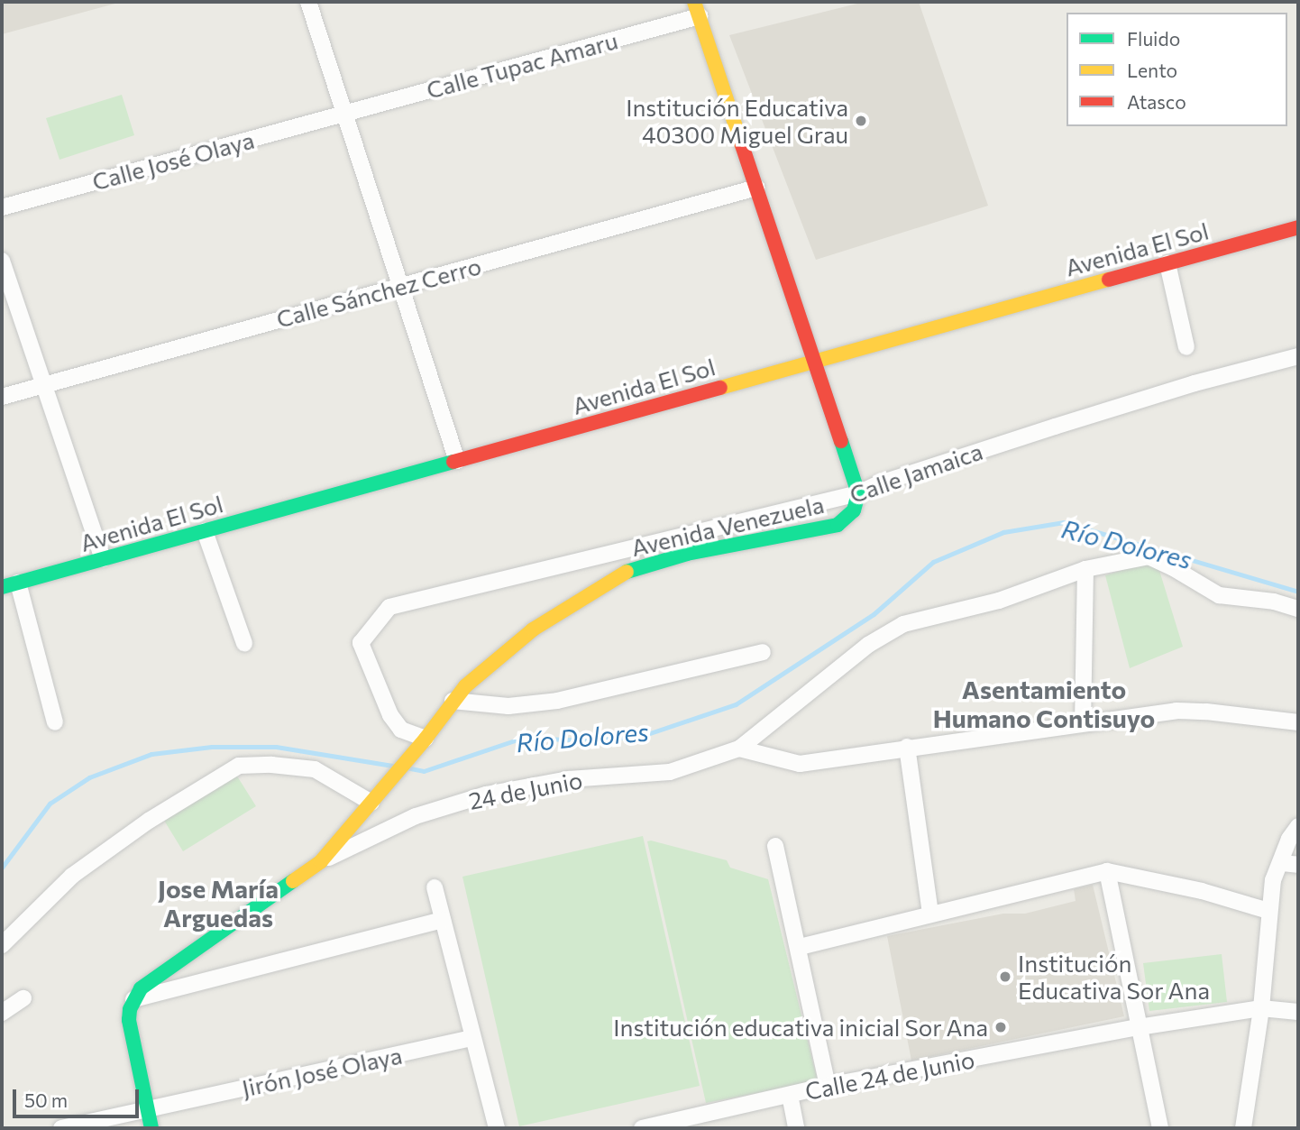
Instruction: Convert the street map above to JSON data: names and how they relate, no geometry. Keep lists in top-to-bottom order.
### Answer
{
  "streets": {
    "street": [
      "Calle Tupac Amaru",
      "Calle José Olaya",
      "Avenida El Sol",
      "Calle Sánchez Cerro",
      "Calle Jamaica",
      "Avenida Venezuela",
      "24 de Junio",
      "Jirón José Olaya",
      "Calle 24 de Junio"
    ]
  },
  "crossings": [
    ["Calle Tupac Amaru", "Calle José Olaya"],
    ["Calle Tupac Amaru", "Avenida Venezuela"],
    ["Avenida El Sol", "Avenida Venezuela"],
    ["Calle Sánchez Cerro", "Avenida Venezuela"],
    ["Calle Jamaica", "Avenida Venezuela"],
    ["Avenida Venezuela", "24 de Junio"]
  ],
  "districts": ["Asentamiento Humano Contisuyo", "Jose María Arguedas"],
  "water": ["Río Dolores"],
  "places": ["Institución Educativa 40300 Miguel Grau", "Institución Educativa Sor Ana", "Institución educativa inicial Sor Ana"],
  "legend": ["Fluido", "Lento", "Atasco"],
  "scale_bar": "50 m"
}
